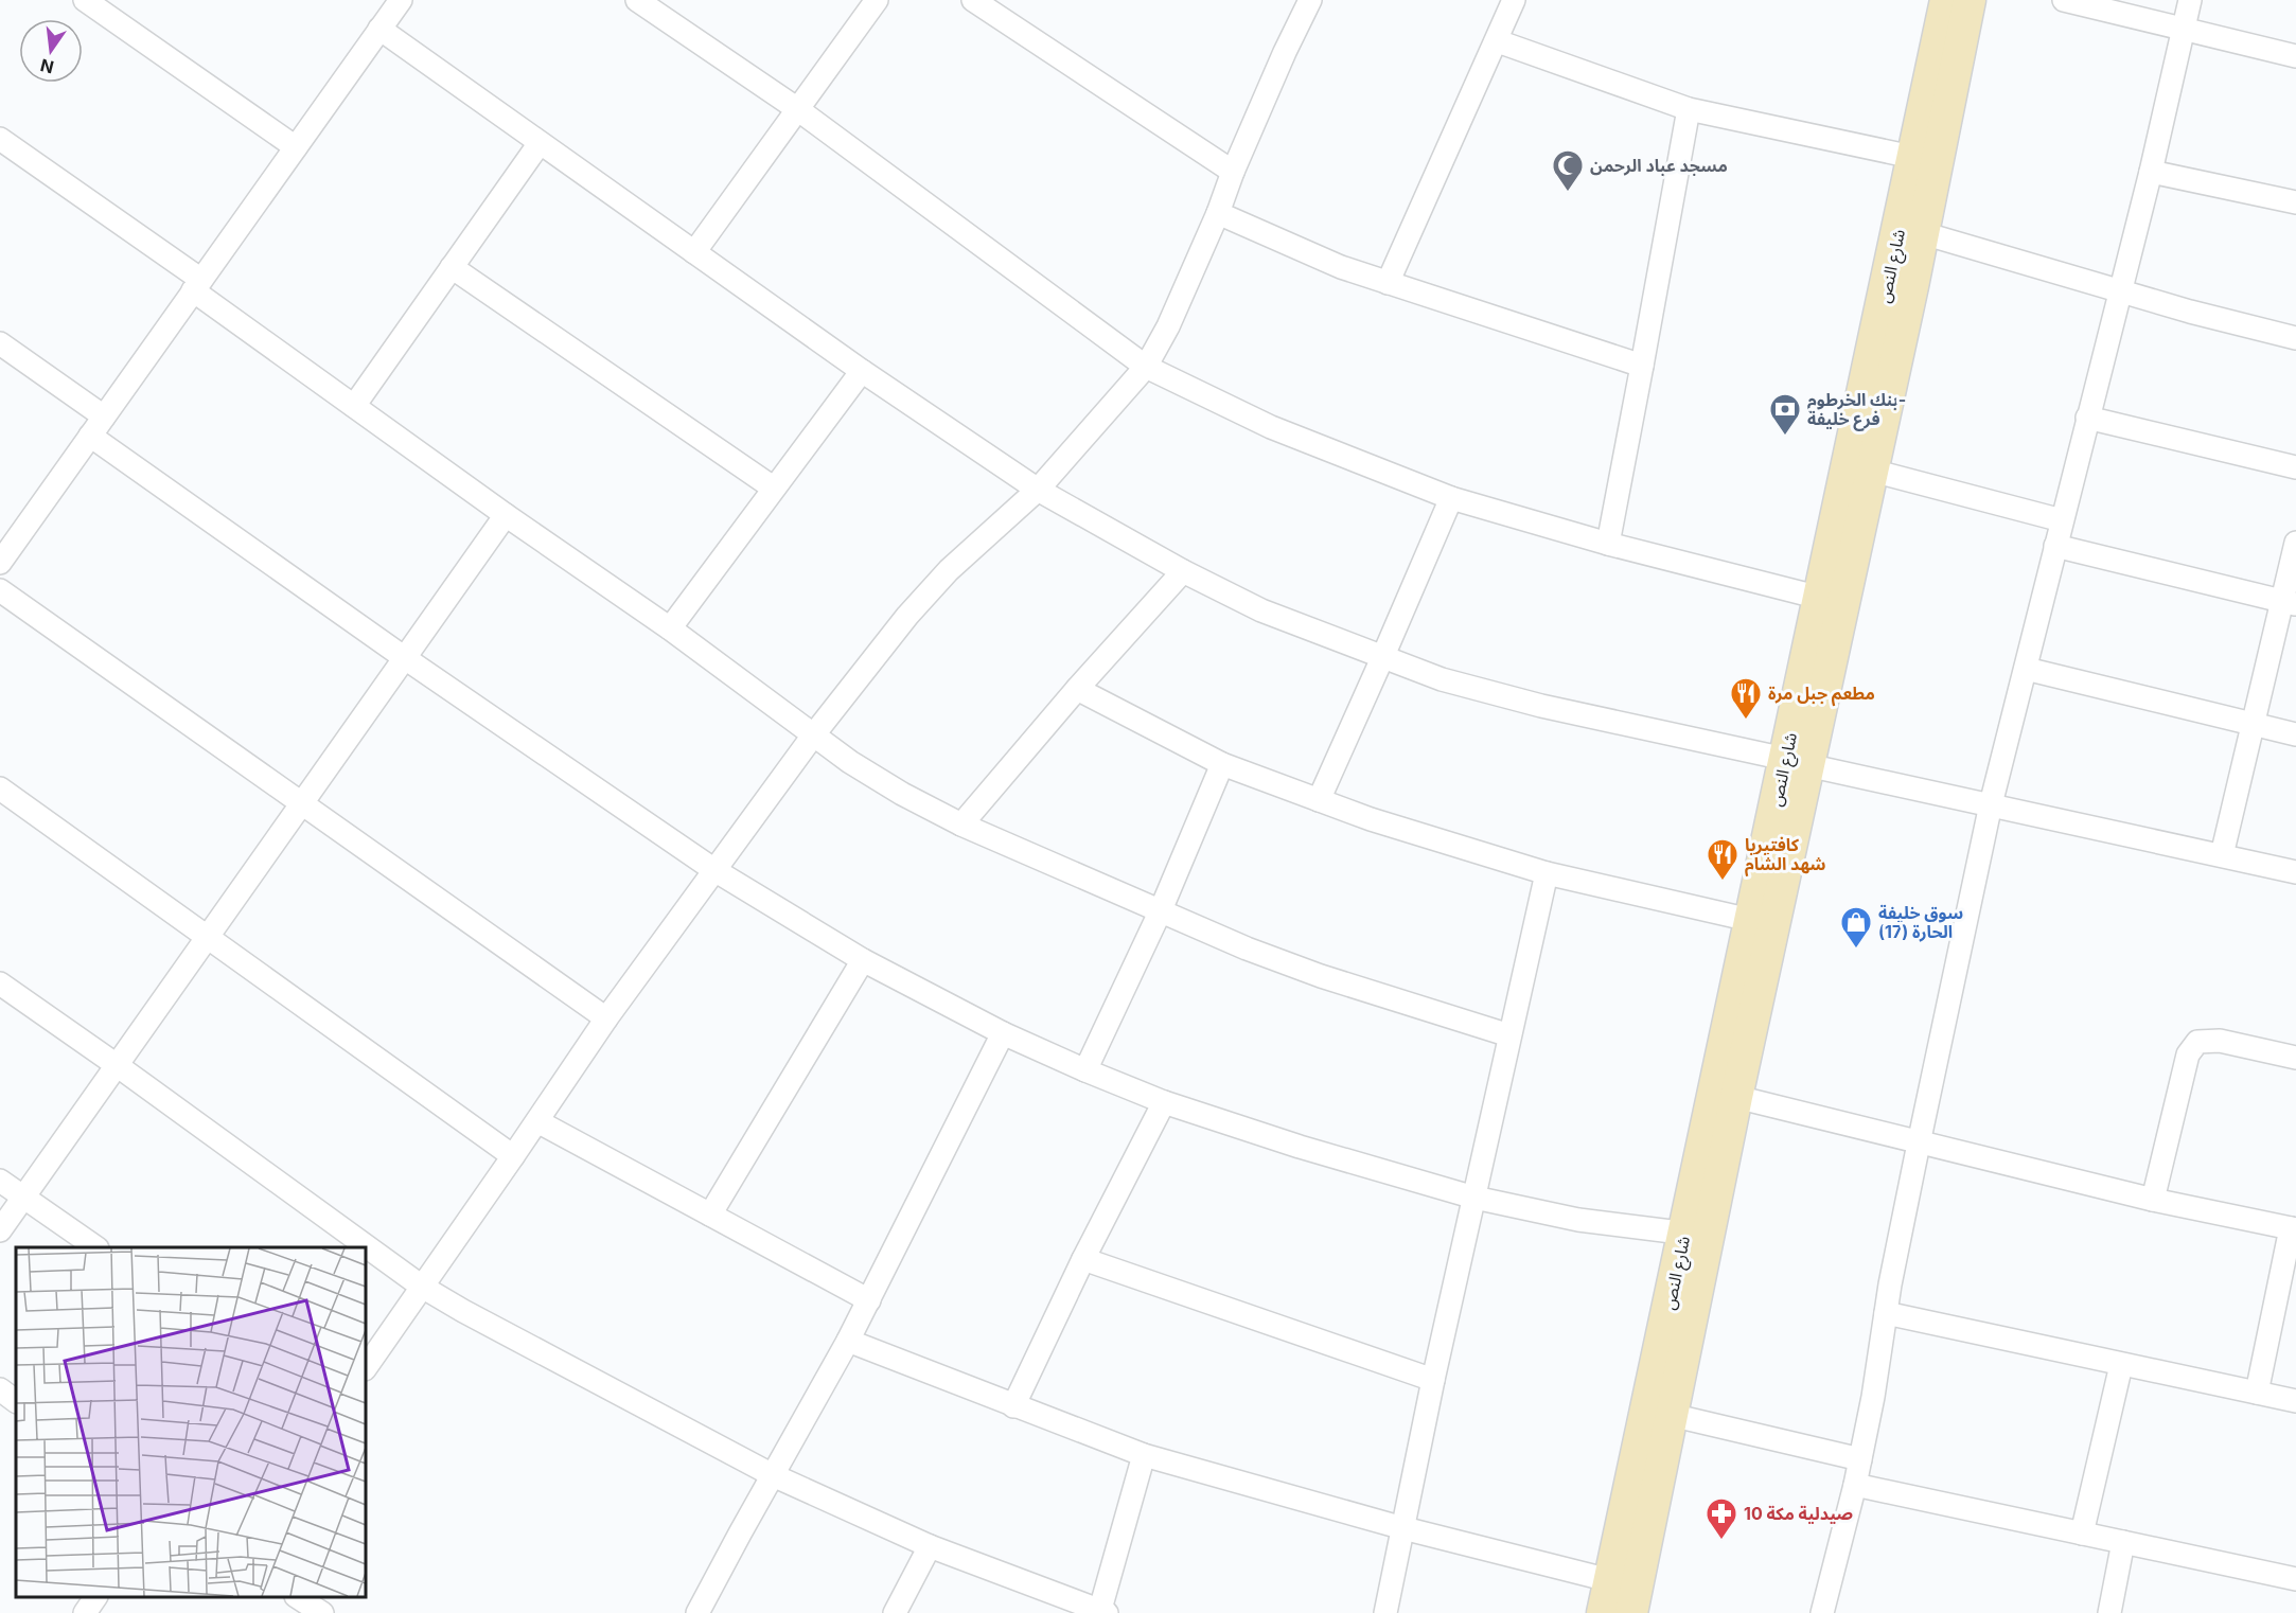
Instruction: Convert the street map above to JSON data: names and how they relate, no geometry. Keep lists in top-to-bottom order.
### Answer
{
  "streets": {
    "main road": ["شارع النص"]
  },
  "places": {
    "mosque": ["مسجد عباد الرحمن"],
    "bank": ["بنك الخرطوم- فرع خليفة"],
    "restaurant": ["مطعم جبل مرة", "كافتيريا شهد الشام"],
    "shop": ["سوق خليفة الحارة (17)"],
    "pharmacy": ["صيدلية مكة 10"]
  },
  "north": "bottom"
}
